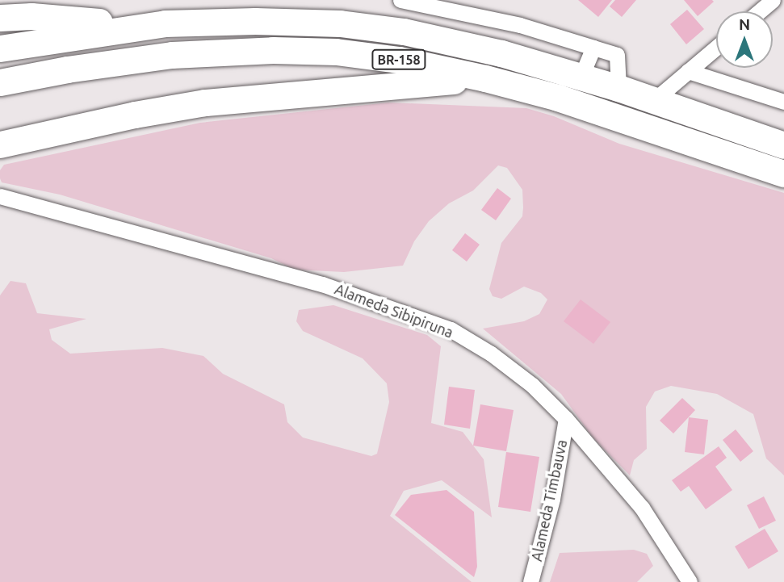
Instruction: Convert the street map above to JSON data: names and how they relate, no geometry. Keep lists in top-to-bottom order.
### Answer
{
  "streets": {
    "highway": ["BR-158"],
    "street": ["Alameda Sibipiruna", "Alameda Timbauva"]
  },
  "crossings": [
    ["Alameda Sibipiruna", "Alameda Timbauva"]
  ],
  "north": "top"
}
